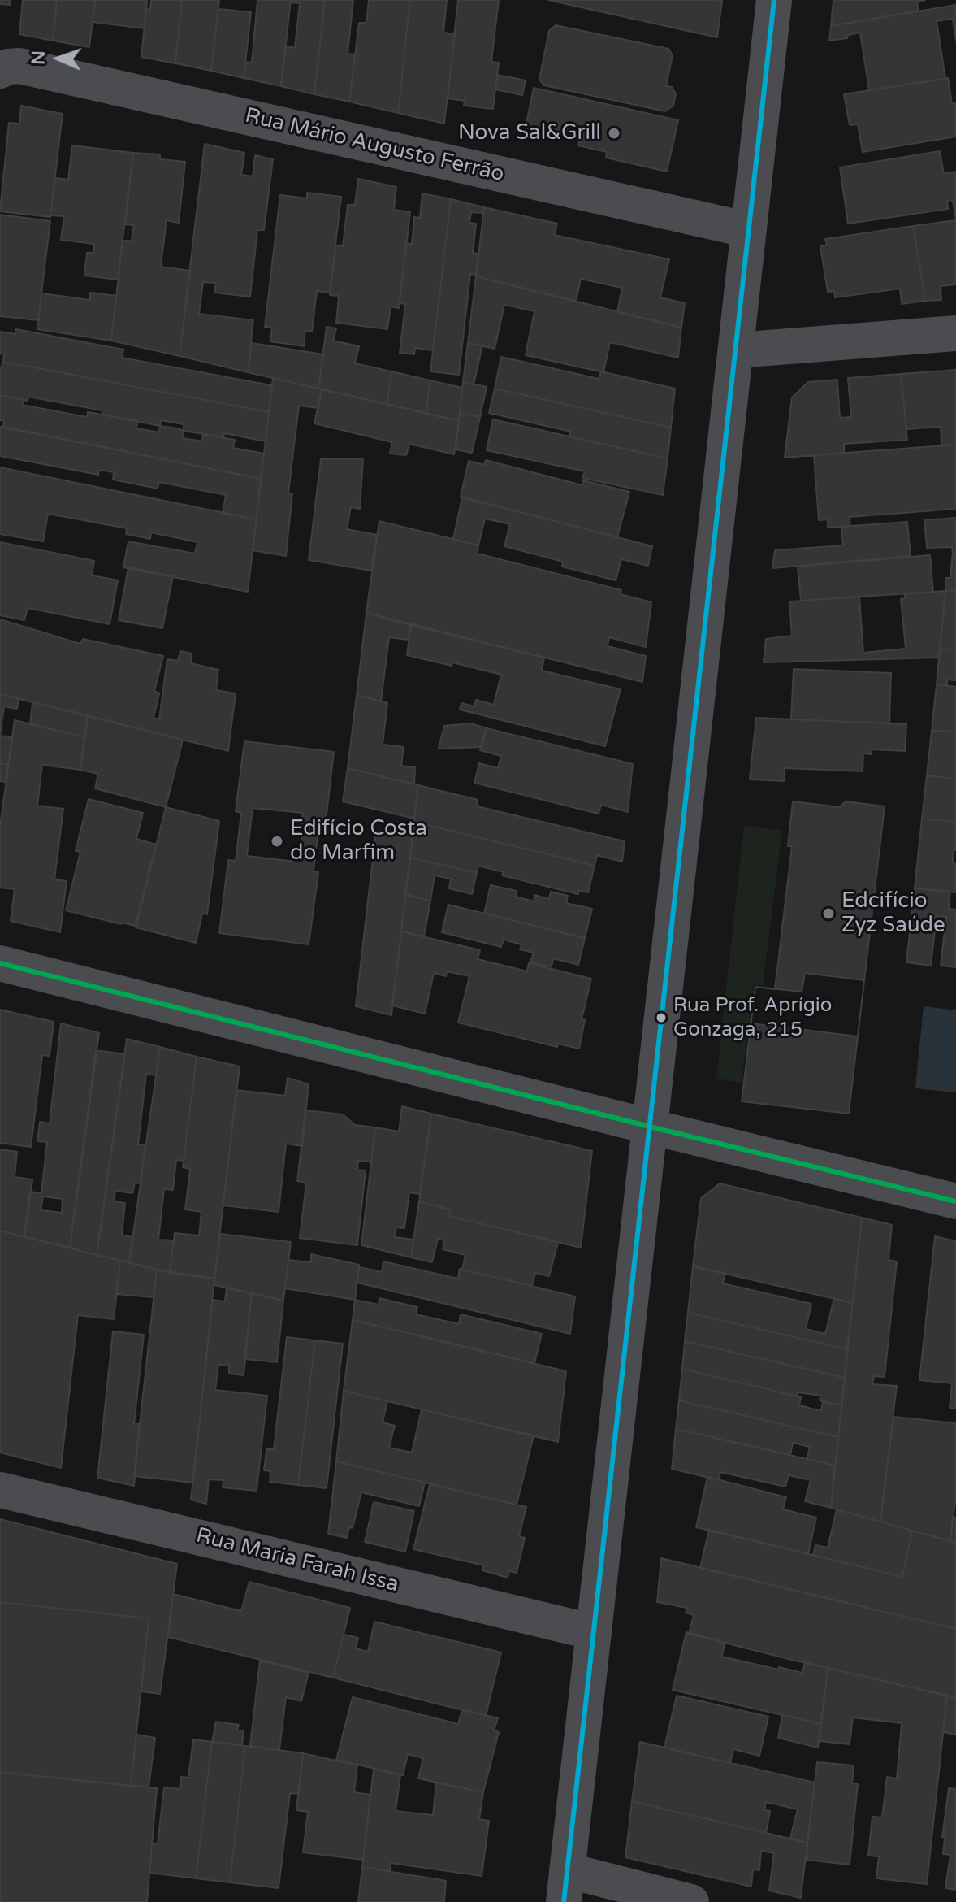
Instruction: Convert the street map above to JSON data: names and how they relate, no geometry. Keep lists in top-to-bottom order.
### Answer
{
  "streets": {
    "street": ["Rua Mário Augusto Ferrão", "Rua Maria Farah Issa"]
  },
  "places": [
    "Nova Sal&Grill",
    "Edifício Costa do Marfim",
    "Edcifício Zyz Saúde",
    "Rua Prof. Aprígio Gonzaga, 215"
  ],
  "north": "left"
}
